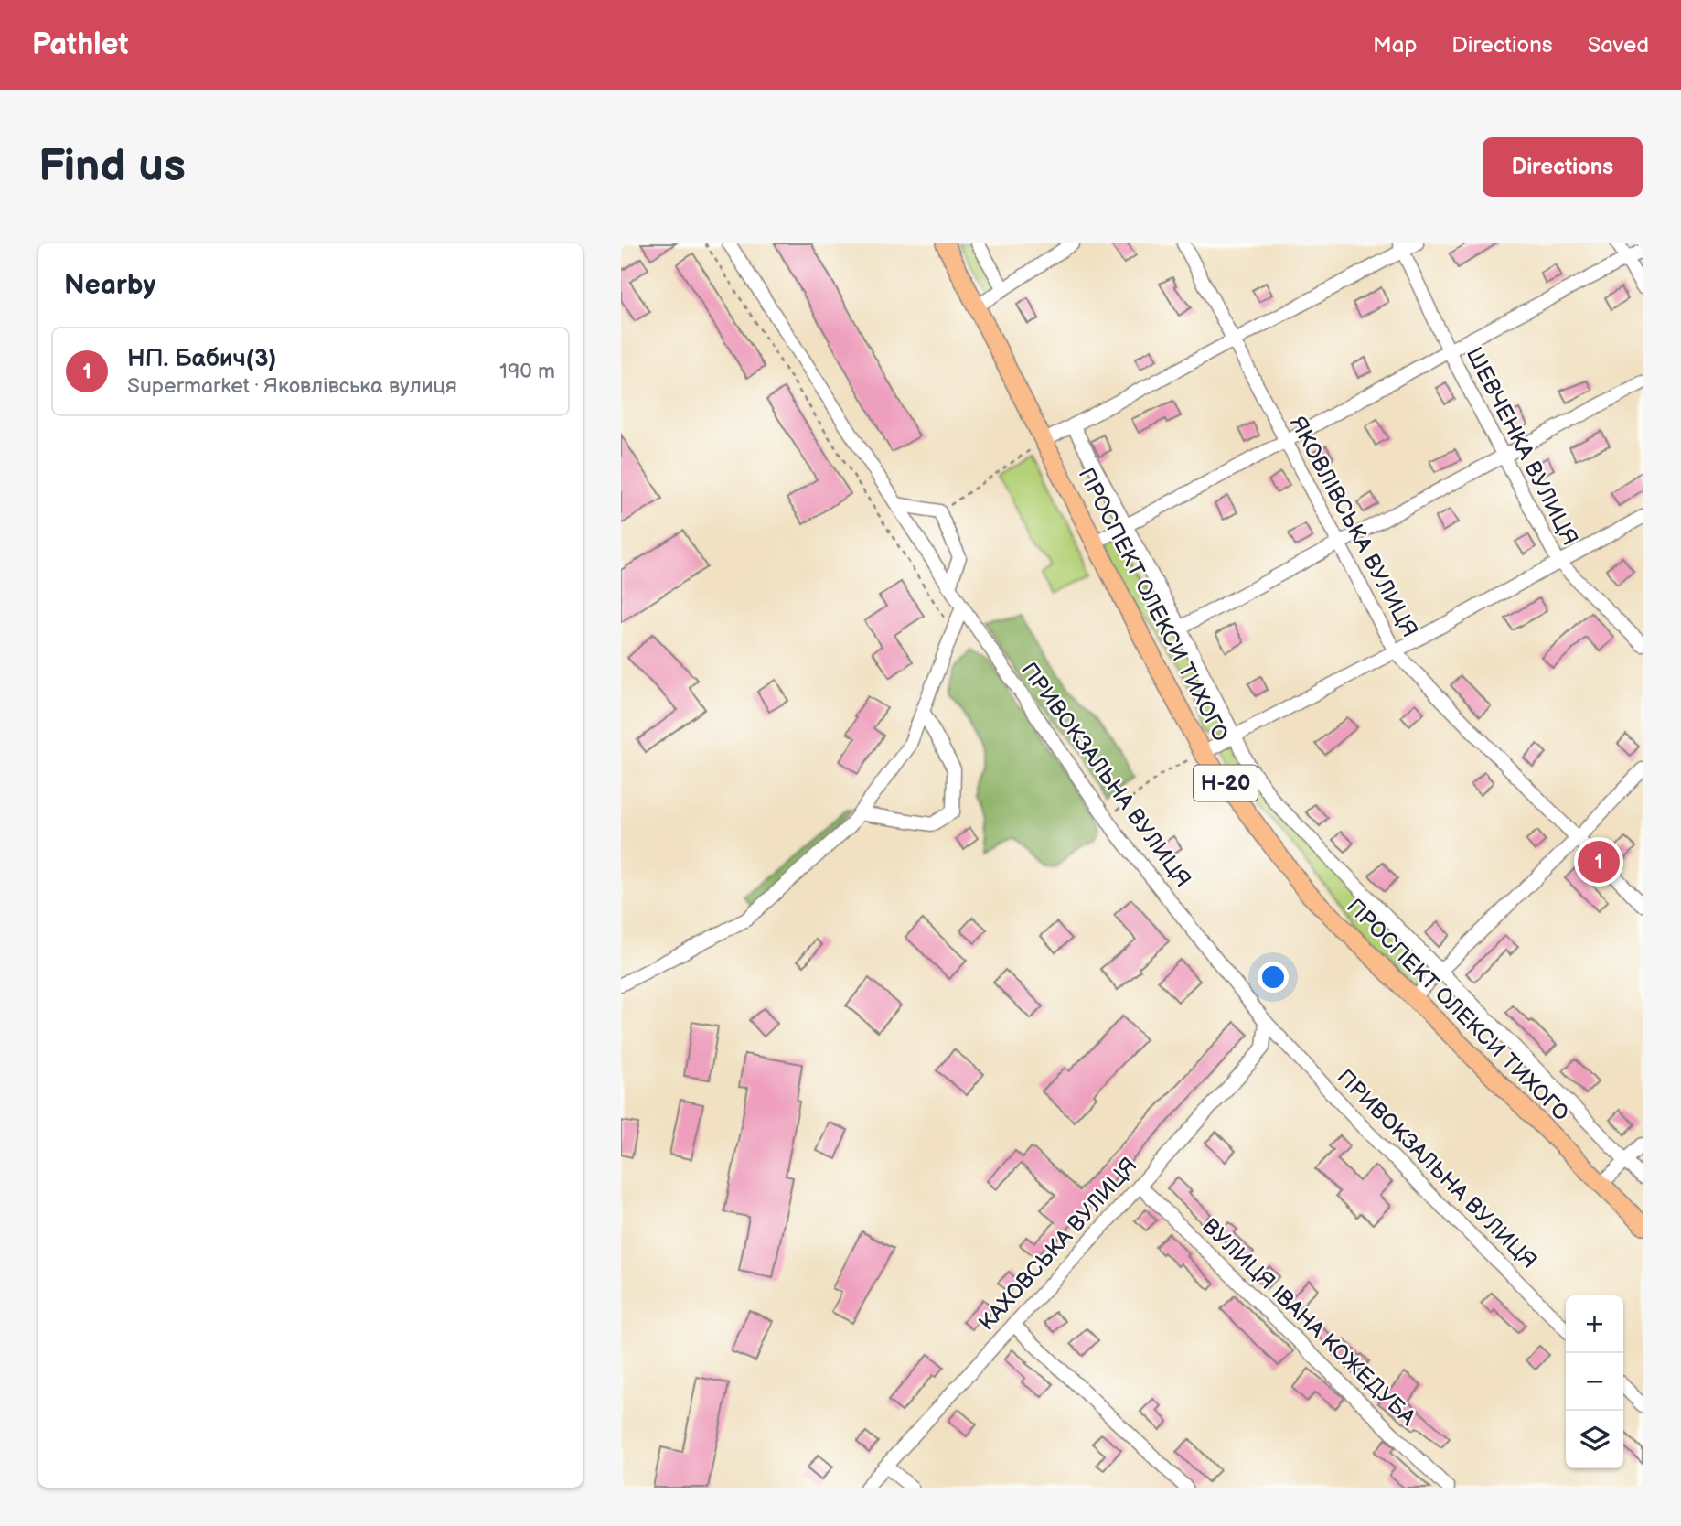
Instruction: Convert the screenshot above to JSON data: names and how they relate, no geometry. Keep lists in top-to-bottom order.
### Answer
{
  "streets": {
    "main road": ["ПРОСПЕКТ ОЛЕКСИ ТИХОГО", "Н-20"],
    "street": [
      "ШЕВЧЕНКА ВУЛИЦЯ",
      "ЯКОВЛІВСЬКА ВУЛИЦЯ",
      "ПРИВОКЗАЛЬНА ВУЛИЦЯ",
      "КАХОВСЬКА ВУЛИЦЯ",
      "ВУЛИЦЯ ІВАНА КОЖЕДУБА"
    ]
  },
  "crossings": [
    ["ПРИВОКЗАЛЬНА ВУЛИЦЯ", "КАХОВСЬКА ВУЛИЦЯ"],
    ["КАХОВСЬКА ВУЛИЦЯ", "ВУЛИЦЯ ІВАНА КОЖЕДУБА"]
  ],
  "page": {
    "header": "Pathlet",
    "nav": ["Map", "Directions", "Saved"],
    "buttons": "Directions",
    "title": "Find us",
    "heading": "Nearby",
    "list": [
      {
        "mark": "1",
        "name": "НП. Бабич(3)",
        "note": "Supermarket · Яковлівська вулиця",
        "value": "190 m"
      }
    ],
    "pins": "1",
    "map_buttons": ["+", "−"]
  }
}
